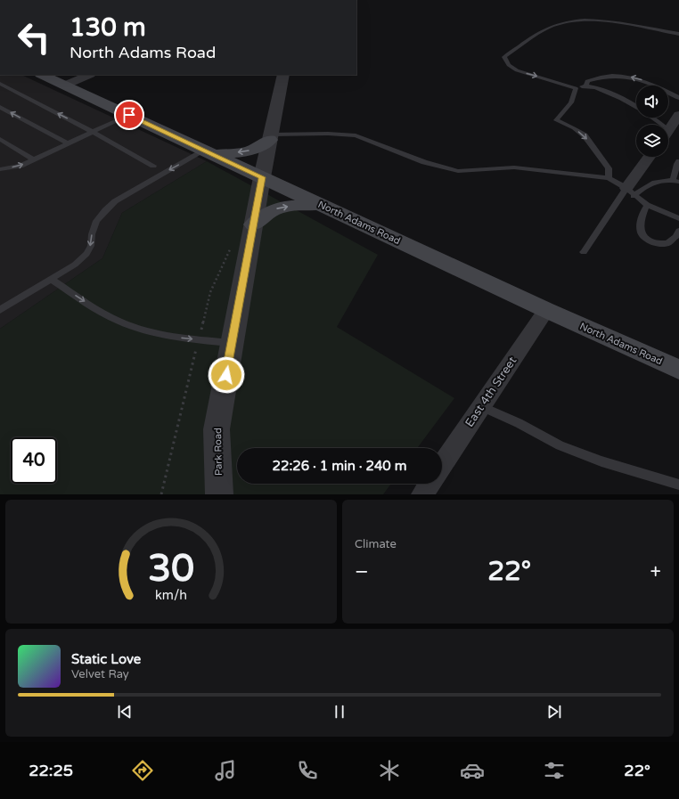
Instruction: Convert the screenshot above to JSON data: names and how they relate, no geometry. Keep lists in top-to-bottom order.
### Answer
{
  "streets": {
    "main road": ["North Adams Road"],
    "street": ["East 4th Street", "Park Road"]
  },
  "crossings": [
    ["North Adams Road", "East 4th Street"],
    ["North Adams Road", "Park Road"]
  ],
  "page": {
    "turn": ["130 m", "North Adams Road"],
    "limit": "40",
    "trip": "22:26 · 1 min · 240 m",
    "tile": "Climate",
    "heat": ["−", "22°", "+"],
    "song": ["Static Love", "Velvet Ray"],
    "tabs": ["22:25", "22°"],
    "gauge": ["30", "km/h"]
  }
}
